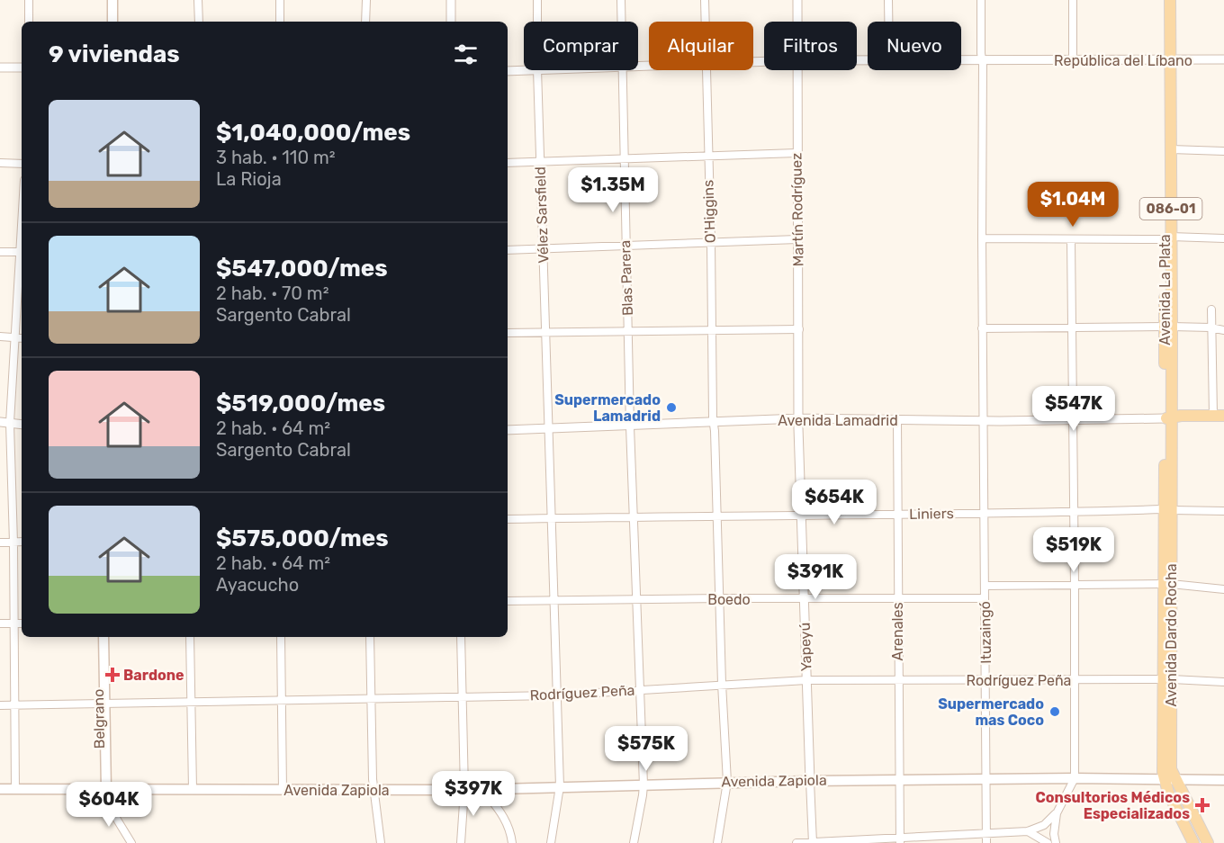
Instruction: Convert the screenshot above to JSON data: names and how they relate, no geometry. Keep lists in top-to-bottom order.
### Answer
{
  "streets": {
    "main road": [
      "086-01",
      "Avenida La Plata",
      "Avenida Lamadrid",
      "Avenida Dardo Rocha",
      "Belgrano",
      "Avenida Zapiola"
    ],
    "street": [
      "República del Líbano",
      "Martín Rodríguez",
      "O'Higgins",
      "Vélez Sarsfield",
      "Blas Parera",
      "Liniers",
      "Boedo",
      "Arenales",
      "Ituzaingó",
      "Yapeyú",
      "Rodríguez Peña"
    ]
  },
  "crossings": [
    ["República del Líbano", "Avenida La Plata"],
    ["República del Líbano", "Ituzaingó"],
    ["Martín Rodríguez", "Avenida Lamadrid"],
    ["Martín Rodríguez", "Yapeyú"],
    ["O'Higgins", "Avenida Lamadrid"],
    ["O'Higgins", "Liniers"],
    ["O'Higgins", "Boedo"],
    ["O'Higgins", "Rodríguez Peña"],
    ["O'Higgins", "Avenida Zapiola"],
    ["Vélez Sarsfield", "Avenida Lamadrid"],
    ["Vélez Sarsfield", "Liniers"],
    ["Vélez Sarsfield", "Boedo"],
    ["Vélez Sarsfield", "Rodríguez Peña"],
    ["Vélez Sarsfield", "Avenida Zapiola"],
    ["Blas Parera", "Avenida Lamadrid"],
    ["Blas Parera", "Liniers"],
    ["Blas Parera", "Boedo"],
    ["Blas Parera", "Rodríguez Peña"],
    ["Blas Parera", "Avenida Zapiola"],
    ["Avenida La Plata", "Avenida Lamadrid"],
    ["Avenida La Plata", "Avenida Dardo Rocha"],
    ["Avenida Lamadrid", "Arenales"],
    ["Avenida Lamadrid", "Ituzaingó"],
    ["Avenida Lamadrid", "Avenida Dardo Rocha"],
    ["Avenida Lamadrid", "Yapeyú"],
    ["Liniers", "Arenales"],
    ["Liniers", "Ituzaingó"],
    ["Liniers", "Avenida Dardo Rocha"],
    ["Liniers", "Yapeyú"],
    ["Boedo", "Arenales"],
    ["Boedo", "Ituzaingó"],
    ["Boedo", "Yapeyú"],
    ["Arenales", "Rodríguez Peña"],
    ["Arenales", "Avenida Zapiola"],
    ["Ituzaingó", "Rodríguez Peña"],
    ["Ituzaingó", "Avenida Zapiola"],
    ["Avenida Dardo Rocha", "Rodríguez Peña"],
    ["Avenida Dardo Rocha", "Avenida Zapiola"],
    ["Yapeyú", "Rodríguez Peña"],
    ["Yapeyú", "Avenida Zapiola"],
    ["Rodríguez Peña", "Belgrano"],
    ["Belgrano", "Avenida Zapiola"]
  ],
  "places": {
    "other": ["Supermercado Lamadrid", "Supermercado mas Coco"],
    "health": ["Bardone", "Consultorios Médicos Especializados"]
  },
  "page": {
    "chip": [
      "Comprar",
      "Alquilar",
      "Filtros",
      "Nuevo"
    ],
    "heading": "9 viviendas",
    "list": [
      {
        "name": "$1,040,000/mes",
        "note": "3 hab. · 110 m² · La Rioja"
      },
      {
        "name": "$547,000/mes",
        "note": "2 hab. · 70 m² · Sargento Cabral"
      },
      {
        "name": "$519,000/mes",
        "note": "2 hab. · 64 m² · Sargento Cabral"
      },
      {
        "name": "$575,000/mes",
        "note": "2 hab. · 64 m² · Ayacucho"
      }
    ],
    "price": [
      "$1.35M",
      "$1.04M",
      "$547K",
      "$654K",
      "$519K",
      "$391K",
      "$575K",
      "$397K",
      "$604K"
    ]
  }
}
